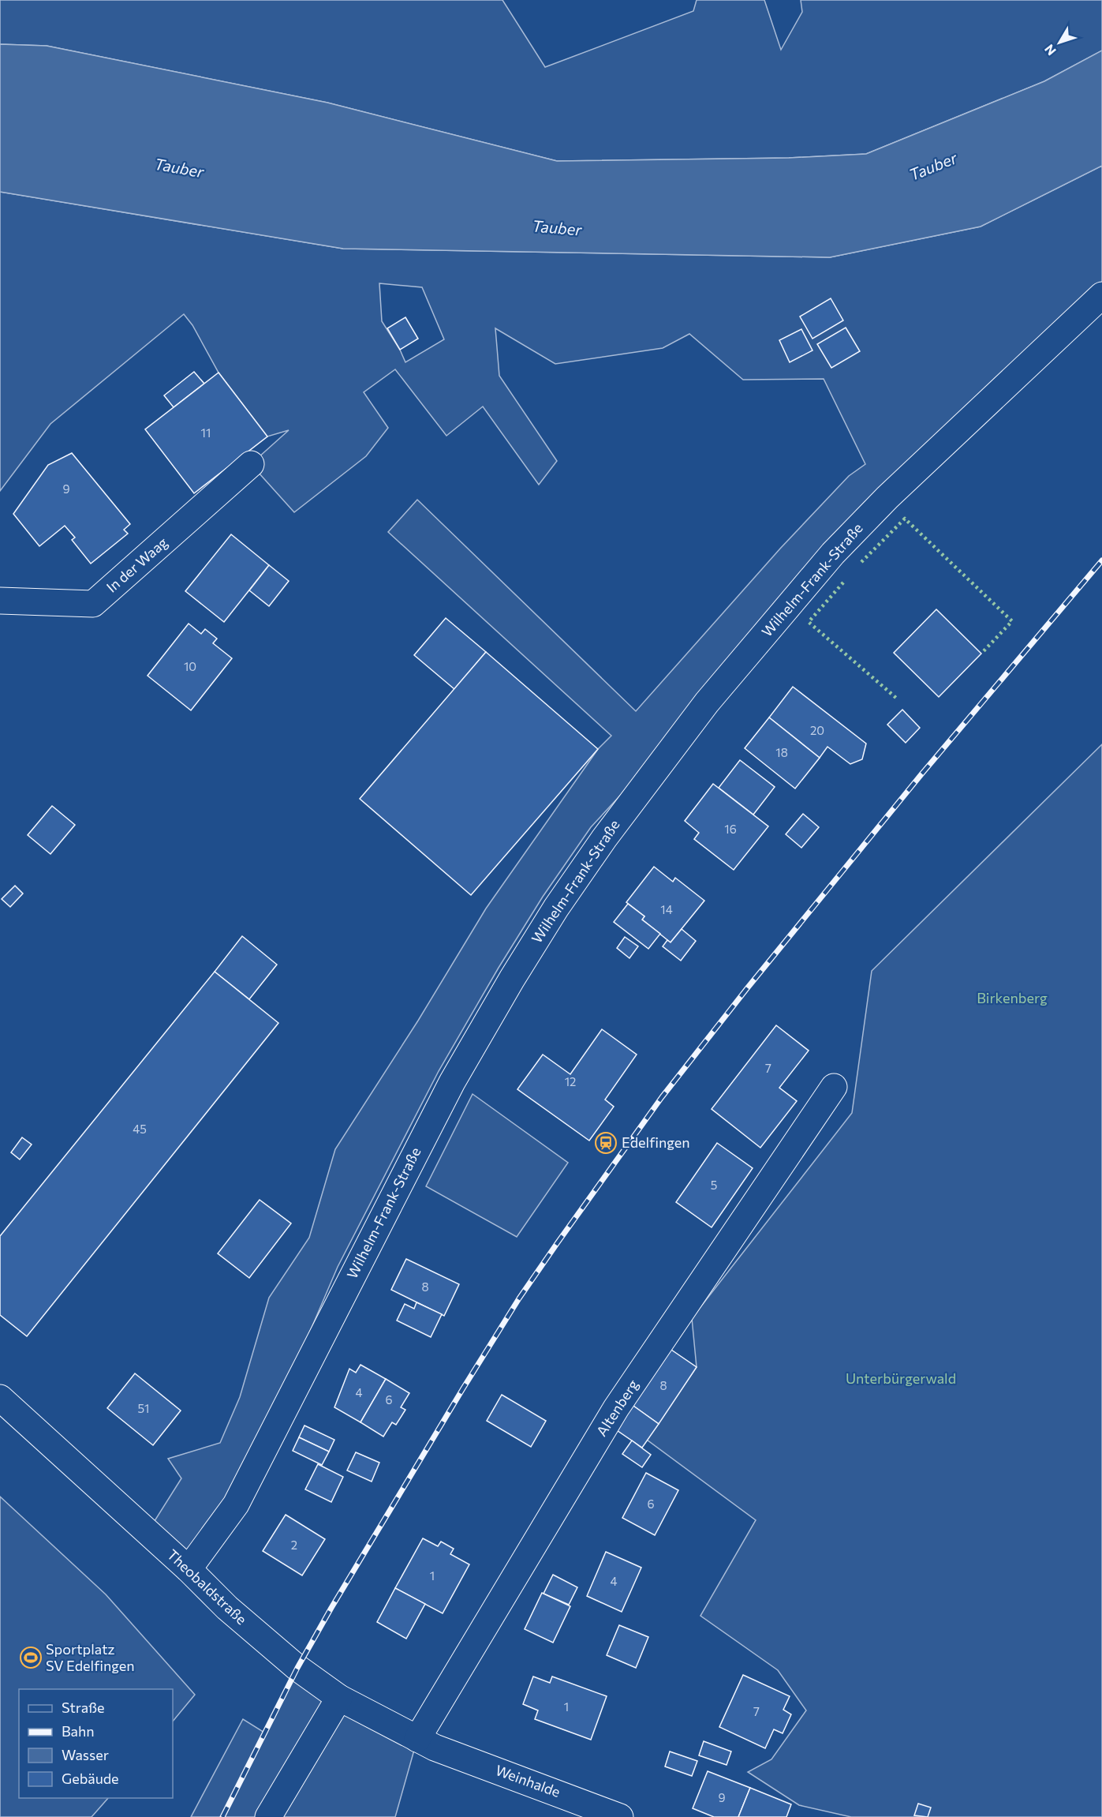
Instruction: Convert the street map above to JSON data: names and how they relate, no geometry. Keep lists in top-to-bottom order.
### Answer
{
  "streets": {
    "street": [
      "In der Waag",
      "Wilhelm-Frank-Straße",
      "Altenberg",
      "Theobaldstraße",
      "Weinhalde"
    ]
  },
  "crossings": [
    ["Wilhelm-Frank-Straße", "Theobaldstraße"],
    ["Altenberg", "Theobaldstraße"],
    ["Altenberg", "Weinhalde"],
    ["Theobaldstraße", "Weinhalde"]
  ],
  "water": ["Tauber"],
  "parks": ["Birkenberg", "Unterbürgerwald"],
  "places": {
    "station": ["Edelfingen"],
    "sports": ["Sportplatz SV Edelfingen"]
  },
  "house_numbers": [
    "11",
    "9",
    "10",
    "20",
    "18",
    "16",
    "14",
    "7",
    "12",
    "45",
    "5",
    "8",
    "8",
    "4",
    "6",
    "51",
    "6",
    "2",
    "1",
    "4",
    "1",
    "7",
    "9"
  ],
  "legend": [
    "Straße",
    "Bahn",
    "Wasser",
    "Gebäude"
  ],
  "north": "bottom left"
}
